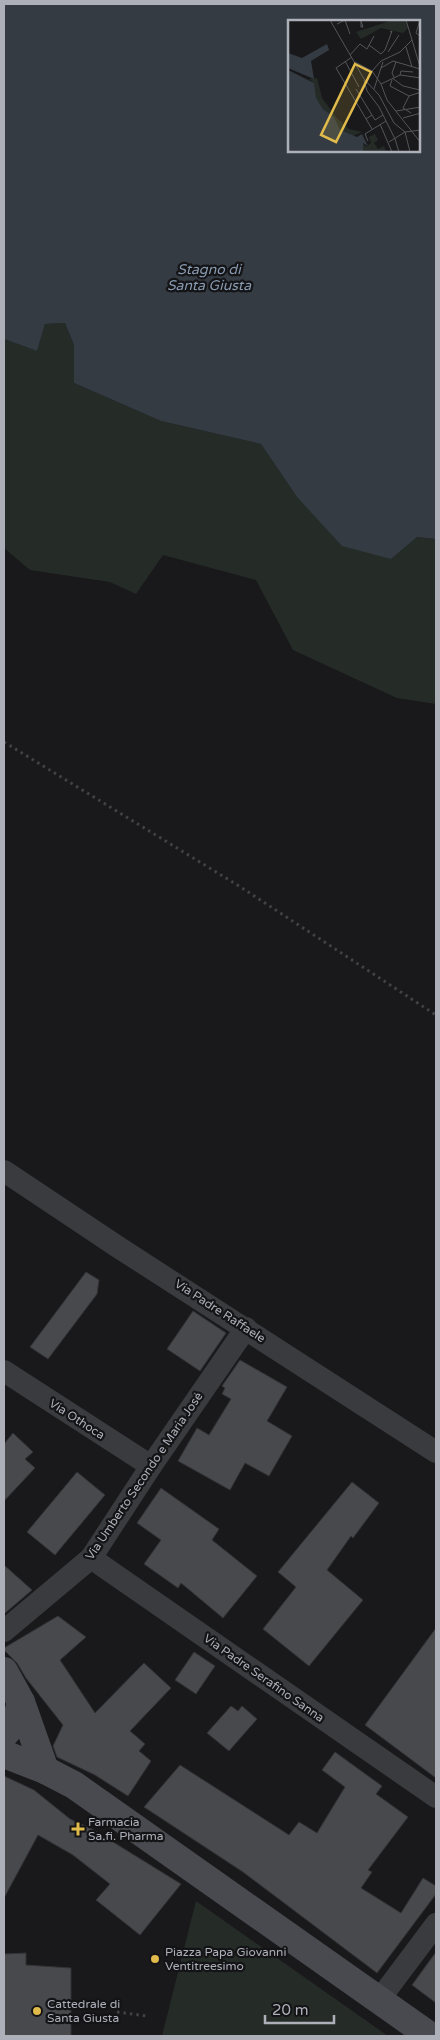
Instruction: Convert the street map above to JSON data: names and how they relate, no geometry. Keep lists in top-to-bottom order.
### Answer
{
  "streets": {
    "street": [
      "Via Padre Raffaele",
      "Via Othoca",
      "Via Umberto Secondo e Maria José",
      "Via Padre Serafino Sanna"
    ]
  },
  "crossings": [
    ["Via Padre Raffaele", "Via Umberto Secondo e Maria José"],
    ["Via Othoca", "Via Umberto Secondo e Maria José"],
    ["Via Umberto Secondo e Maria José", "Via Padre Serafino Sanna"]
  ],
  "water": ["Stagno di Santa Giusta"],
  "places": {
    "health": ["Farmacia Sa.fi. Pharma"],
    "other": ["Piazza Papa Giovanni Ventitreesimo", "Cattedrale di Santa Giusta"]
  },
  "scale_bar": "20 m"
}
